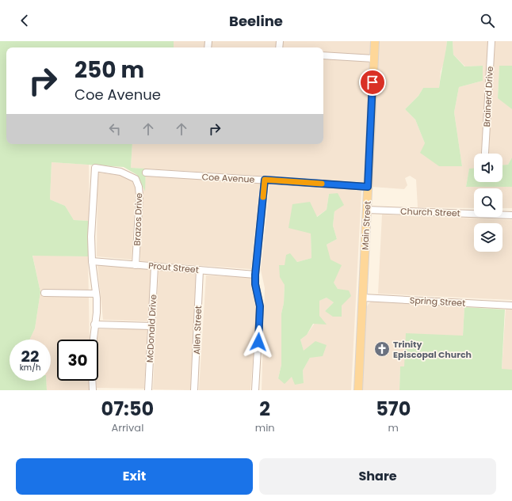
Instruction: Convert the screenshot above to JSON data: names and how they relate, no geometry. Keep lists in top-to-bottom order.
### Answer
{
  "streets": {
    "main road": ["Main Street"],
    "street": [
      "Brainerd Drive",
      "Coe Avenue",
      "Church Street",
      "Brazos Drive",
      "Prout Street",
      "Spring Street",
      "McDonald Drive",
      "Allen Street"
    ]
  },
  "crossings": [
    ["Coe Avenue", "Main Street"],
    ["Church Street", "Main Street"],
    ["Brazos Drive", "Prout Street"],
    ["Main Street", "Spring Street"],
    ["Prout Street", "McDonald Drive"],
    ["Prout Street", "Allen Street"]
  ],
  "places": {
    "church": ["Trinity Episcopal Church"]
  },
  "page": {
    "header": "Beeline",
    "turn": ["250 m", "Coe Avenue"],
    "speed": "22 km/h",
    "limit": "30",
    "eta": [
      "07:50",
      "Arrival",
      "2",
      "min",
      "570",
      "m"
    ],
    "buttons": ["Exit", "Share"]
  }
}
